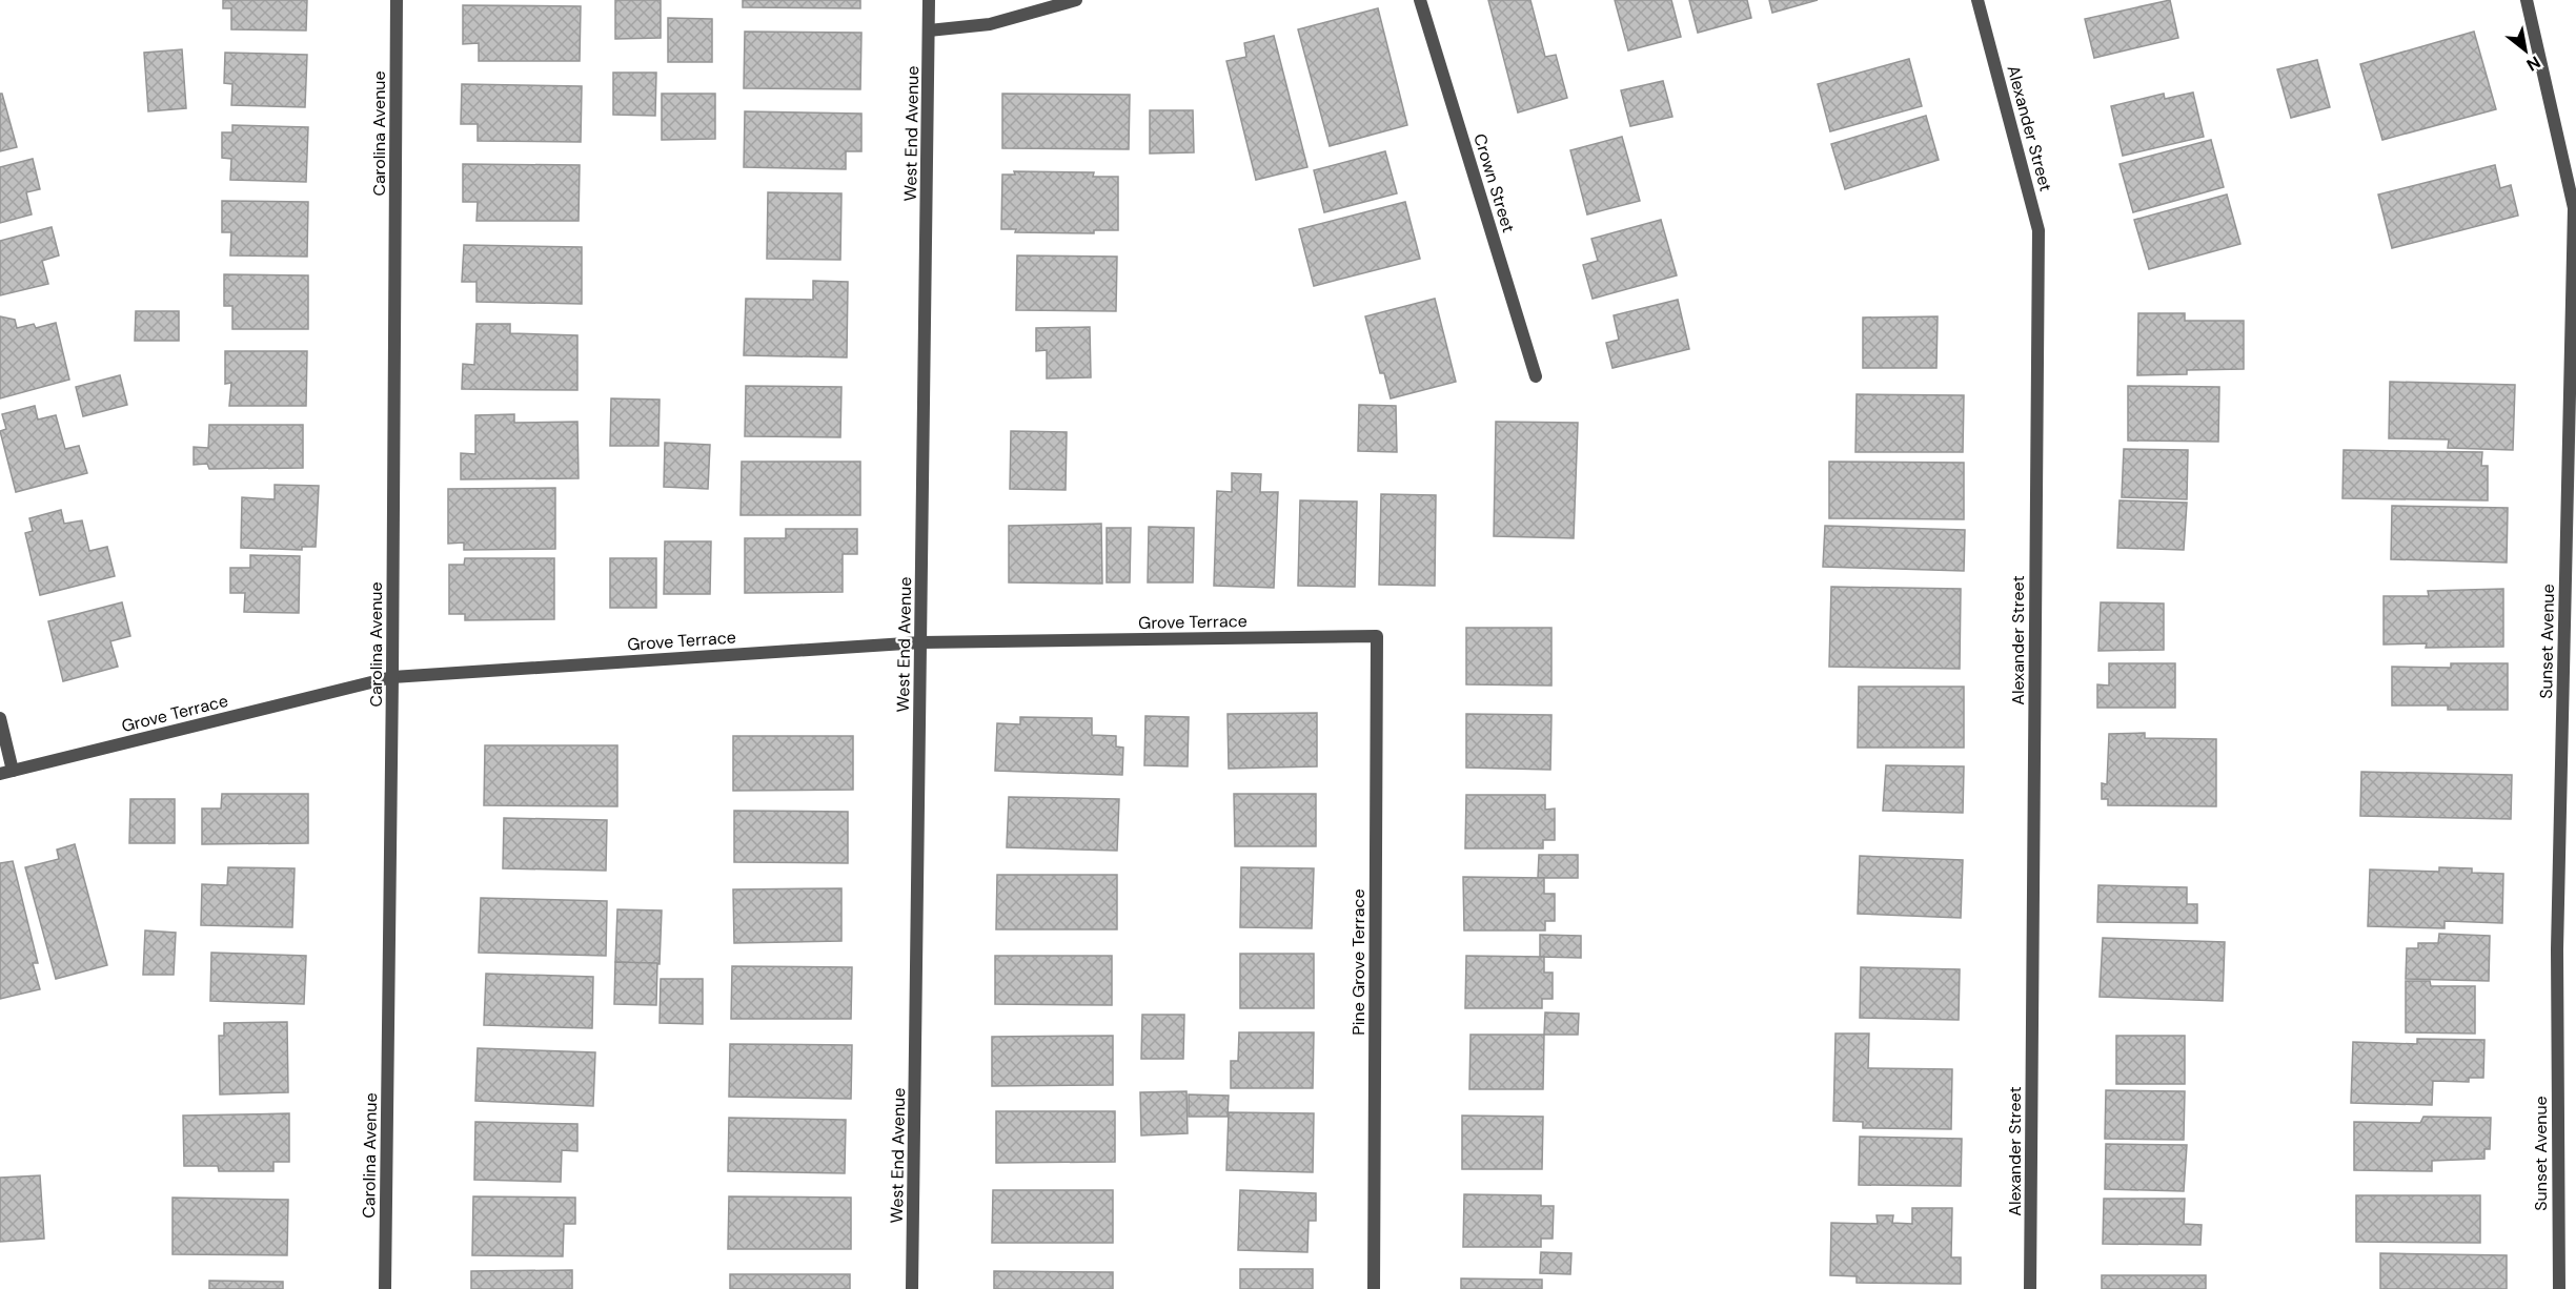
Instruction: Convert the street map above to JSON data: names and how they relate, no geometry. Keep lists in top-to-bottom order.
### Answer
{
  "streets": {
    "street": [
      "Alexander Street",
      "Carolina Avenue",
      "West End Avenue",
      "Crown Street",
      "Grove Terrace",
      "Sunset Avenue",
      "Pine Grove Terrace"
    ]
  },
  "crossings": [
    ["Carolina Avenue", "Grove Terrace"],
    ["West End Avenue", "Grove Terrace"],
    ["Grove Terrace", "Pine Grove Terrace"]
  ],
  "north": "bottom right"
}
